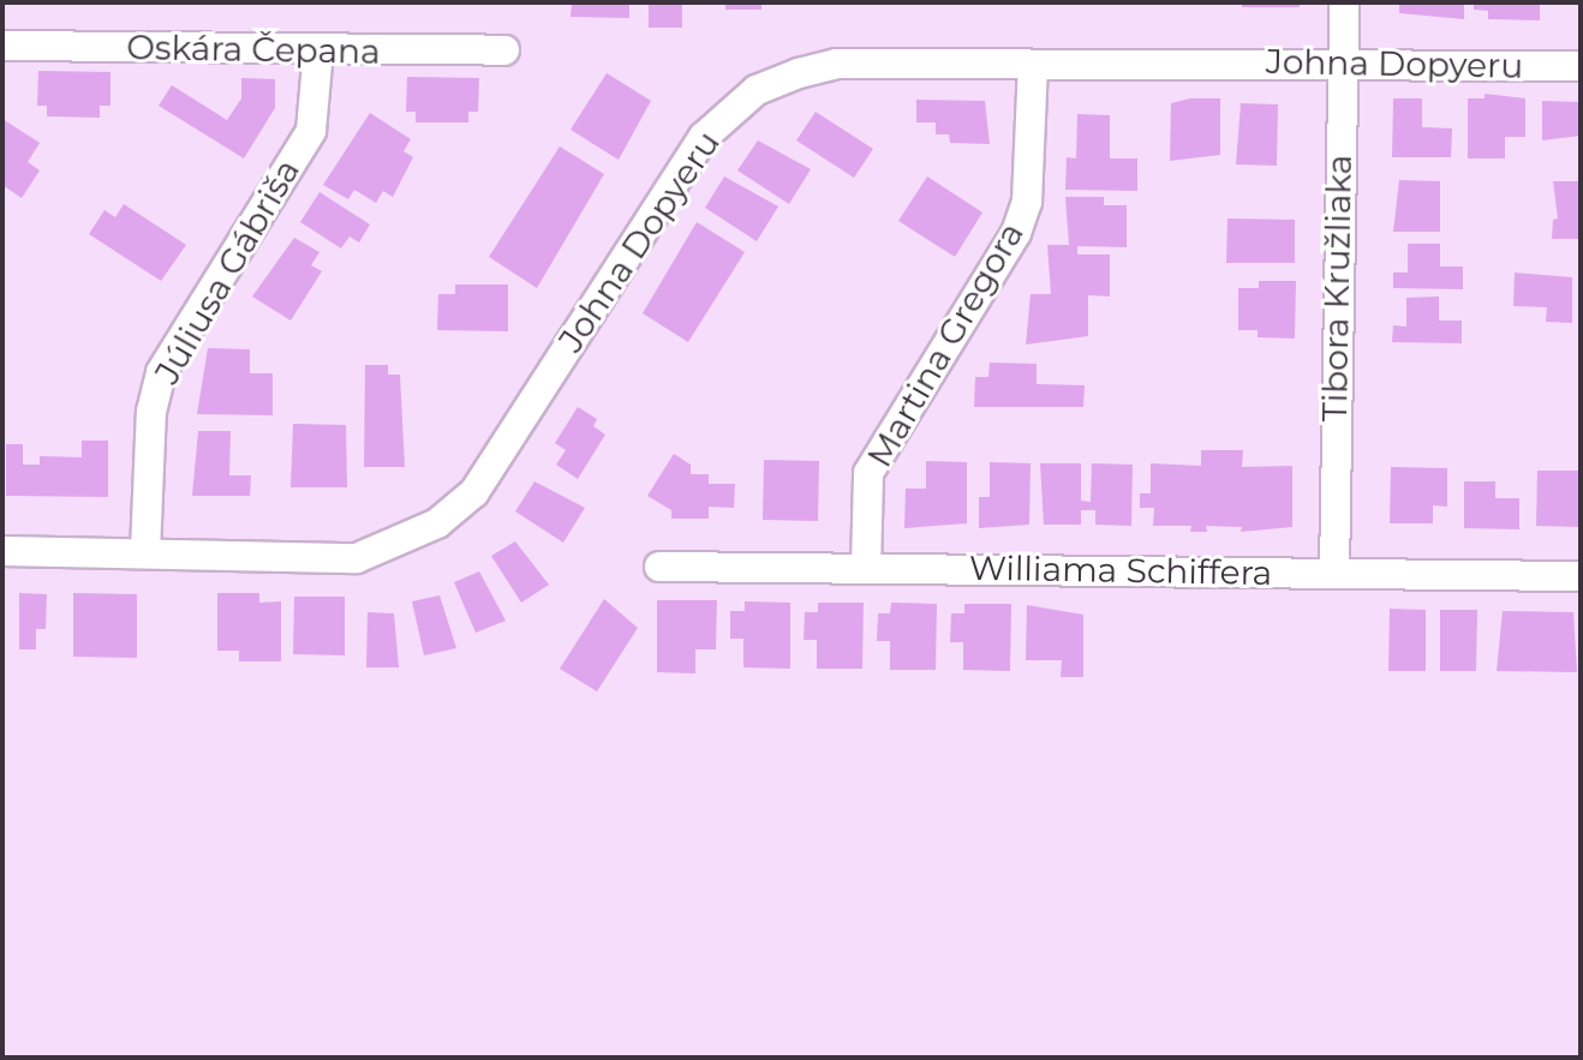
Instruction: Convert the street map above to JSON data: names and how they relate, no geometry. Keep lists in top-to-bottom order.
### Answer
{
  "streets": {
    "street": [
      "Oskára Čepana",
      "Johna Dopyeru",
      "Júliusa Gábriša",
      "Tibora Kružliaka",
      "Martina Gregora",
      "Williama Schiffera"
    ]
  },
  "crossings": [
    ["Oskára Čepana", "Júliusa Gábriša"],
    ["Johna Dopyeru", "Júliusa Gábriša"],
    ["Johna Dopyeru", "Tibora Kružliaka"],
    ["Johna Dopyeru", "Martina Gregora"],
    ["Tibora Kružliaka", "Williama Schiffera"],
    ["Martina Gregora", "Williama Schiffera"]
  ]
}
